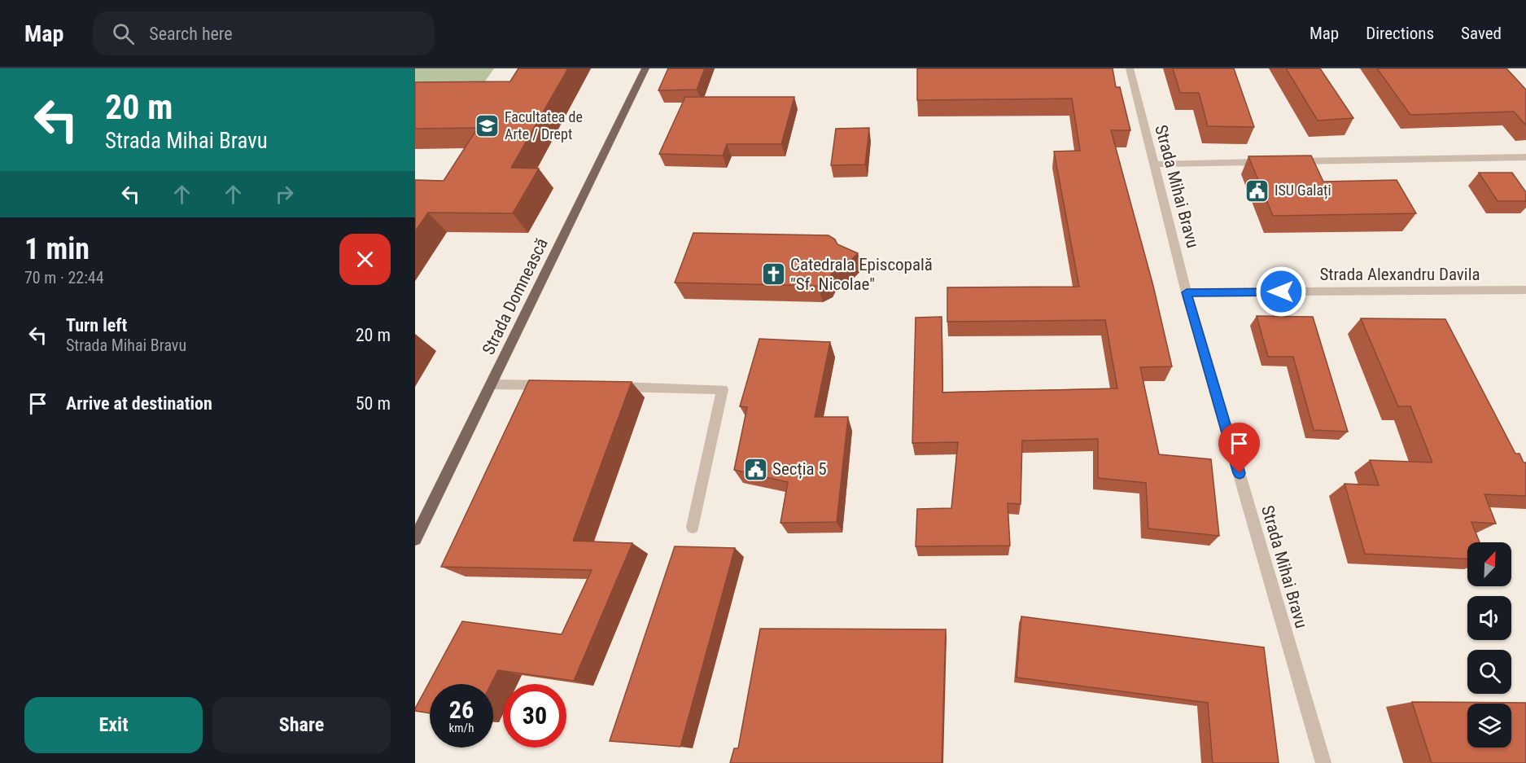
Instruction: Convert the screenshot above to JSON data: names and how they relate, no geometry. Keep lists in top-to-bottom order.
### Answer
{
  "streets": {
    "main road": ["Strada Domnească"],
    "street": ["Strada Mihai Bravu", "Strada Alexandru Davila"]
  },
  "crossings": [
    ["Strada Mihai Bravu", "Strada Alexandru Davila"]
  ],
  "places": {
    "school or university": ["Facultatea de Arte / Drept"],
    "public building": ["ISU Galați", "Secția 5"],
    "church": ["Catedrala Episcopală \"Sf. Nicolae\""]
  },
  "north": "top right",
  "page": {
    "header": "Map",
    "search": "Search here",
    "nav": ["Map", "Directions", "Saved"],
    "turn": ["20 m", "Strada Mihai Bravu"],
    "heading": ["1 min", "70 m · 22:44"],
    "list": [
      {
        "name": "Turn left",
        "note": "Strada Mihai Bravu",
        "value": "20 m"
      },
      {
        "name": "Arrive at destination",
        "value": "50 m"
      }
    ],
    "speed": "26 km/h",
    "limit": "30",
    "buttons": ["Exit", "Share"]
  }
}
